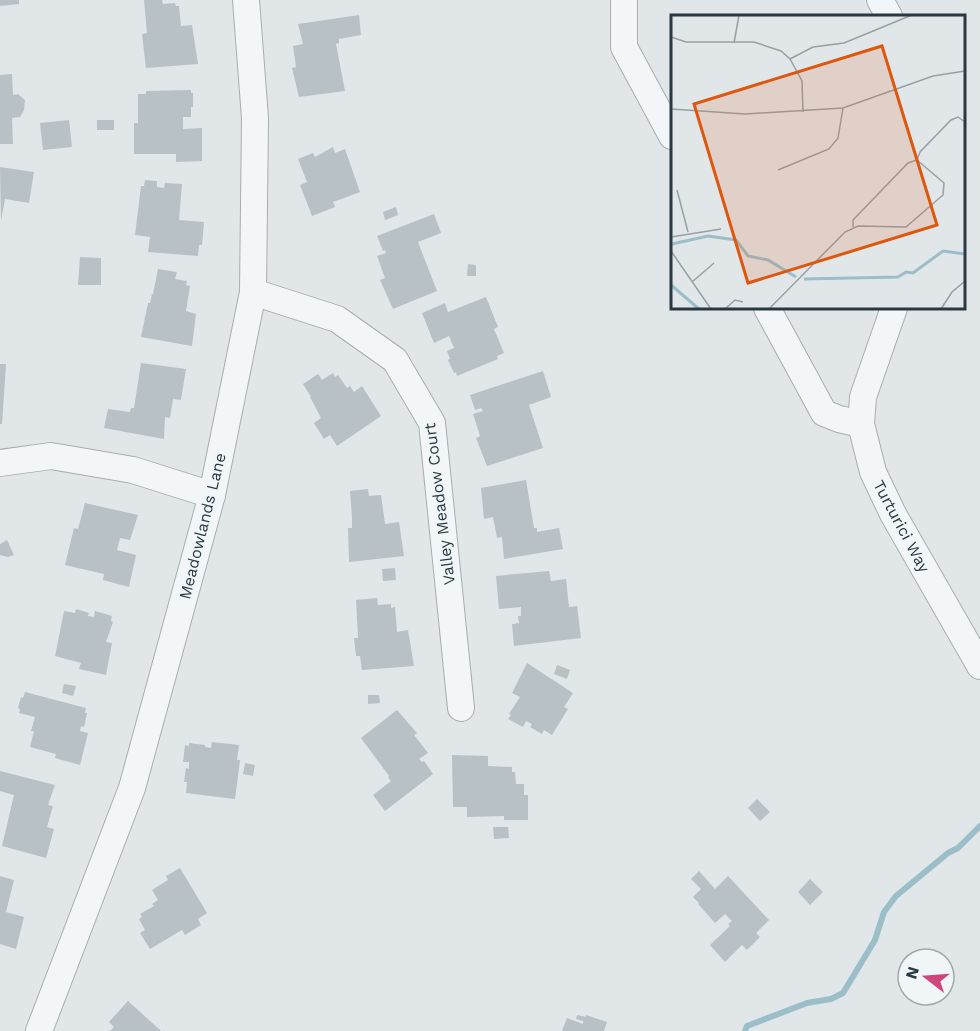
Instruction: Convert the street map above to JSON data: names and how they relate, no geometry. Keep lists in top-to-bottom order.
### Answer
{
  "streets": {
    "street": ["Valley Meadow Court", "Meadowlands Lane", "Turturici Way"]
  },
  "crossings": [
    ["Valley Meadow Court", "Meadowlands Lane"]
  ],
  "north": "left"
}
